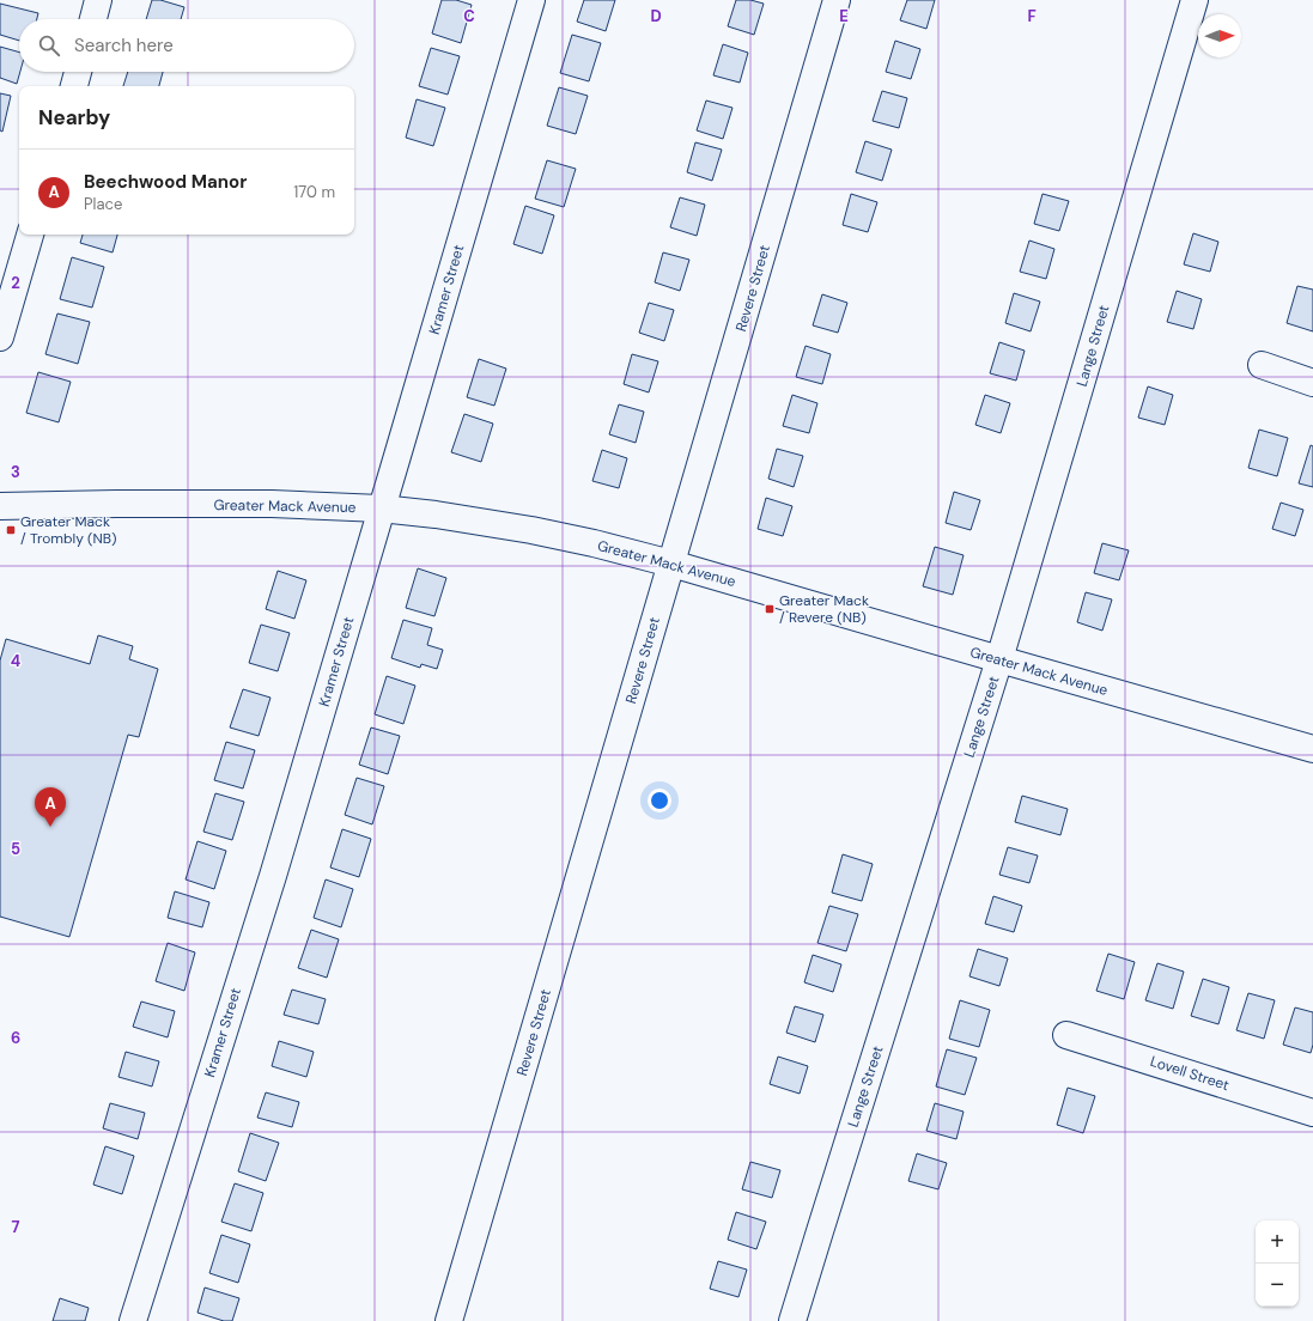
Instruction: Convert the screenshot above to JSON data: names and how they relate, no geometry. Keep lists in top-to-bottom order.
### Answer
{
  "streets": {
    "street": [
      "Revere Street",
      "Kramer Street",
      "Lange Street",
      "Greater Mack Avenue",
      "Lovell Street"
    ]
  },
  "crossings": [
    ["Revere Street", "Greater Mack Avenue"],
    ["Kramer Street", "Greater Mack Avenue"],
    ["Lange Street", "Greater Mack Avenue"]
  ],
  "places": {
    "transit": ["Greater Mack / Trombly (NB)", "Greater Mack / Revere (NB)"]
  },
  "north": "right",
  "page": {
    "search": "Search here",
    "heading": "Nearby",
    "list": [
      {
        "mark": "A",
        "name": "Beechwood Manor",
        "note": "Place",
        "value": "170 m"
      }
    ],
    "pins": "A",
    "map_buttons": ["+", "−"]
  },
  "grid": {
    "columns": [
      "C",
      "D",
      "E",
      "F"
    ],
    "rows": [
      "2",
      "3",
      "4",
      "5",
      "6",
      "7"
    ]
  }
}
